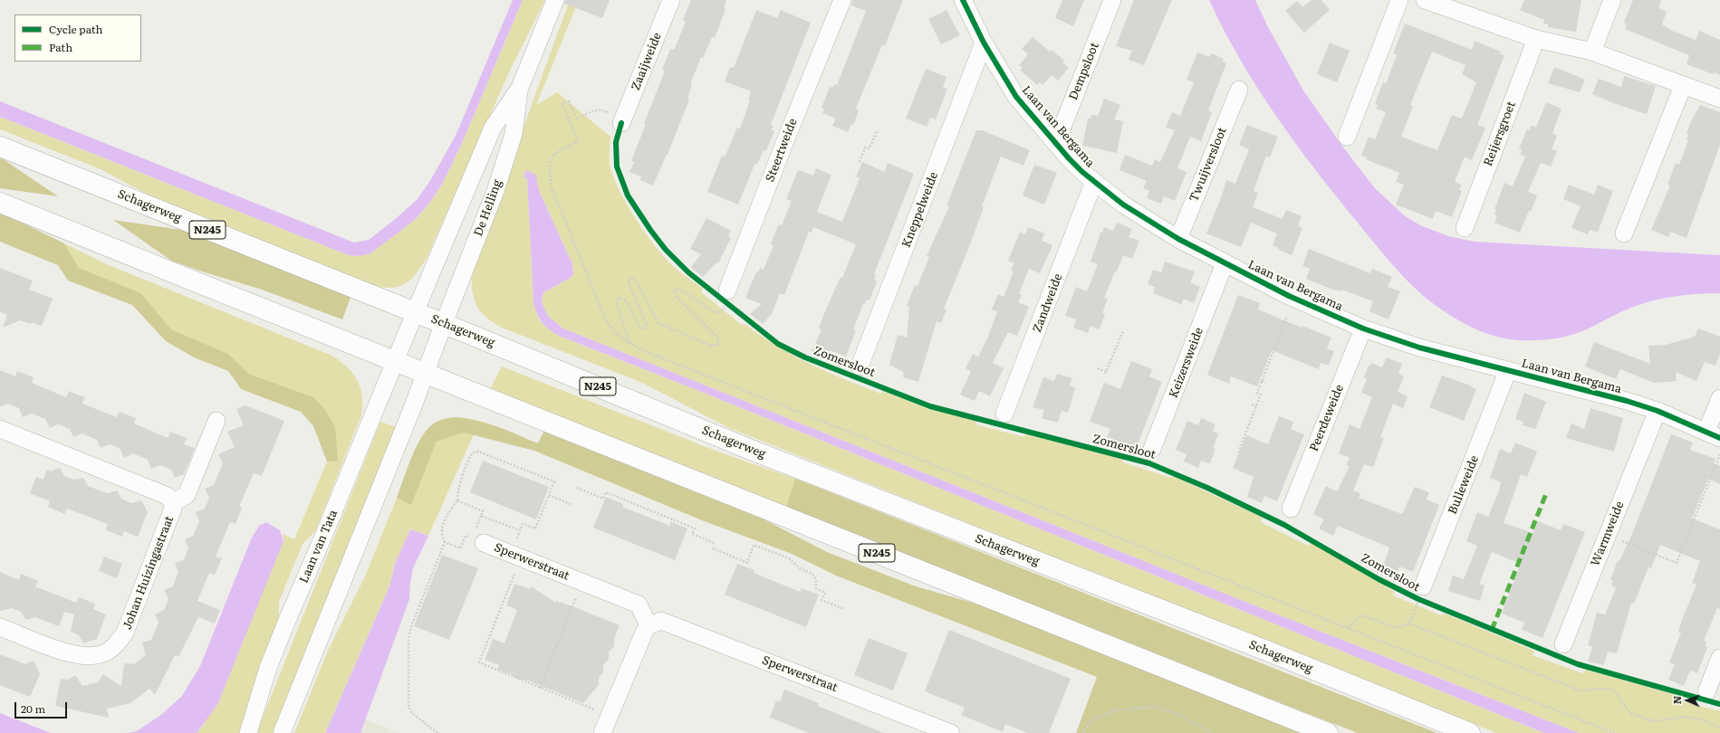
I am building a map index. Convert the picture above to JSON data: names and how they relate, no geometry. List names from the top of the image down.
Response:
{
  "streets": {
    "main road": ["Schagerweg", "N245"],
    "street": [
      "Zaaijweide",
      "Dempsloot",
      "Laan van Bergama",
      "Reijersgroet",
      "Steertweide",
      "Twuijversloot",
      "De Helling",
      "Kneppelweide",
      "Zandweide",
      "Keizersweide",
      "Peerdeweide",
      "Bulleweide",
      "Warmweide",
      "Laan van Tata",
      "Sperwerstraat",
      "Johan Huizingastraat"
    ],
    "cycle path": ["Zomersloot"]
  },
  "crossings": [
    ["Dempsloot", "Laan van Bergama"],
    ["Laan van Bergama", "Twuijversloot"],
    ["Laan van Bergama", "Kneppelweide"],
    ["Laan van Bergama", "Zandweide"],
    ["Laan van Bergama", "Keizersweide"],
    ["Laan van Bergama", "Peerdeweide"],
    ["Laan van Bergama", "Bulleweide"],
    ["Laan van Bergama", "Warmweide"],
    ["Schagerweg", "De Helling"],
    ["Schagerweg", "Laan van Tata"],
    ["De Helling", "N245"],
    ["De Helling", "Laan van Tata"],
    ["N245", "Laan van Tata"]
  ],
  "legend": ["Cycle path", "Path"],
  "scale_bar": "20 m",
  "north": "left"
}
